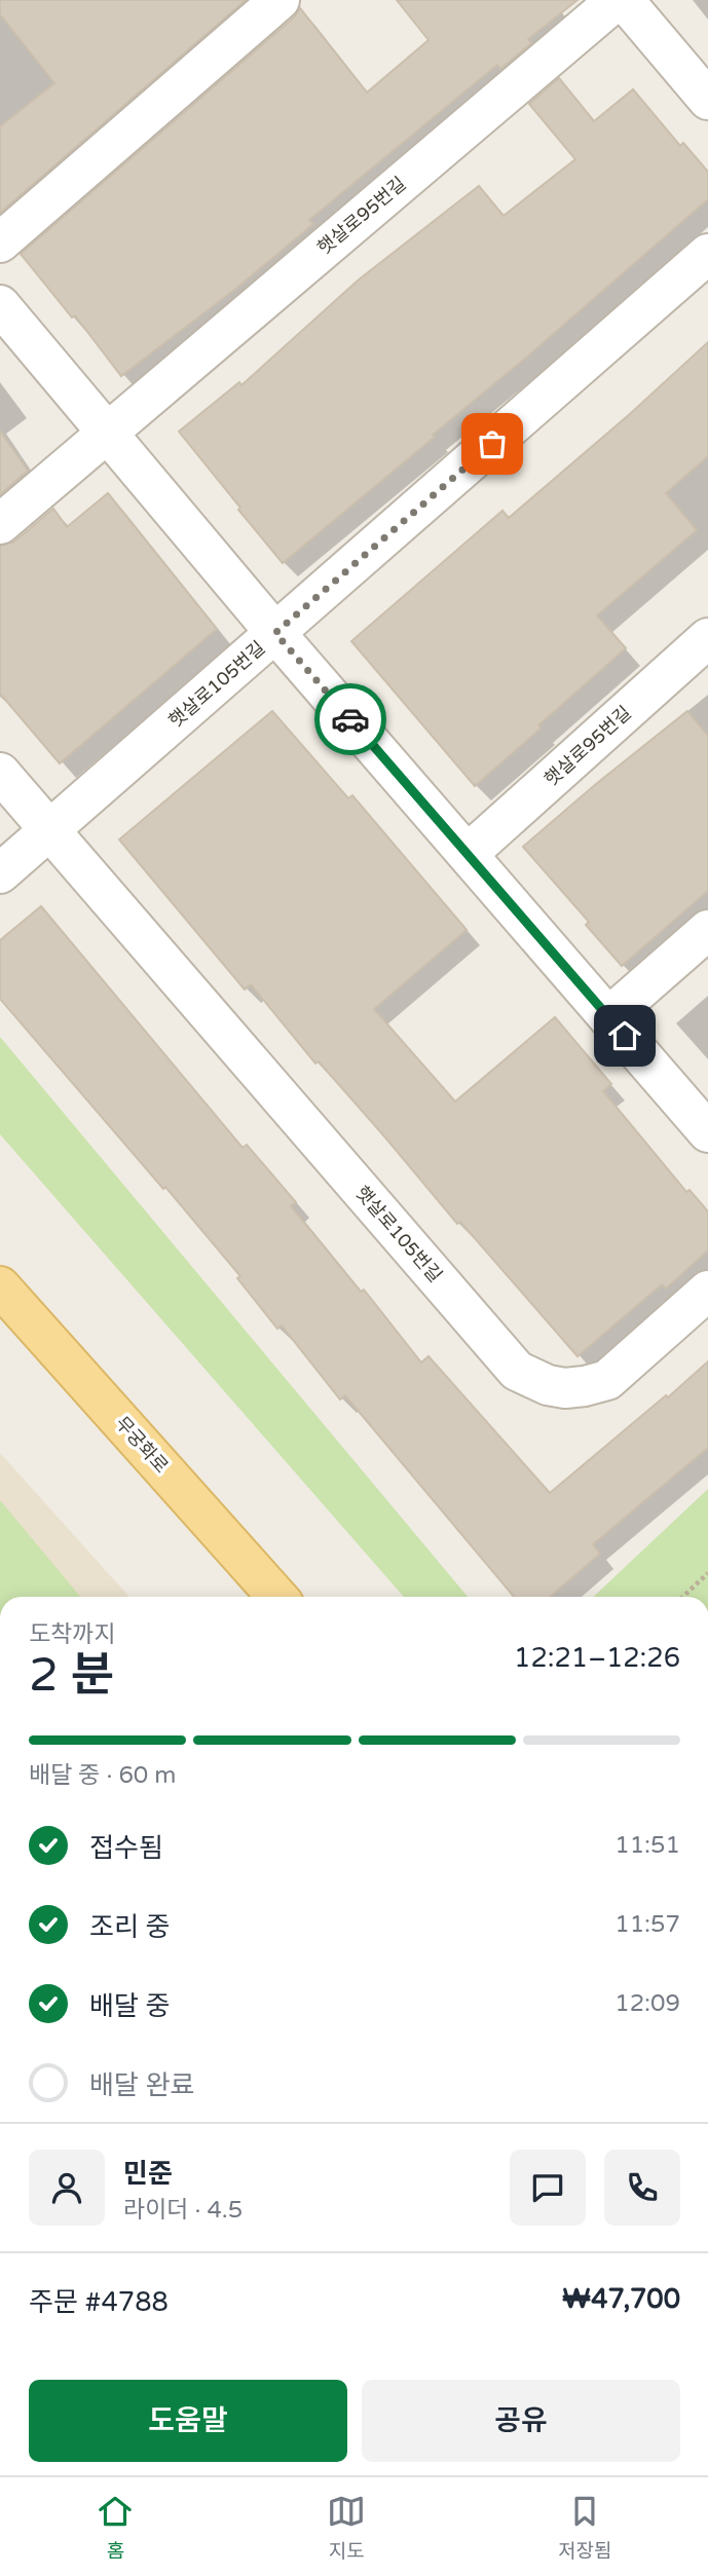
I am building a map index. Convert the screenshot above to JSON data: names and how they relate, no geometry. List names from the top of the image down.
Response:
{
  "streets": {
    "main road": ["무궁화로"],
    "street": ["햇살로95번길", "햇살로105번길"]
  },
  "page": {
    "heading": ["2 분", "도착까지", "12:21–12:26"],
    "panel": [
      "민준",
      "라이더 · 4.5",
      "주문 #4788",
      "₩47,700"
    ],
    "bar": "배달 중 · 60 m",
    "list": [
      ["접수됨", "11:51"],
      ["조리 중", "11:57"],
      ["배달 중", "12:09"],
      "배달 완료"
    ],
    "buttons": ["도움말", "공유"],
    "tabs": ["홈", "지도", "저장됨"]
  }
}
